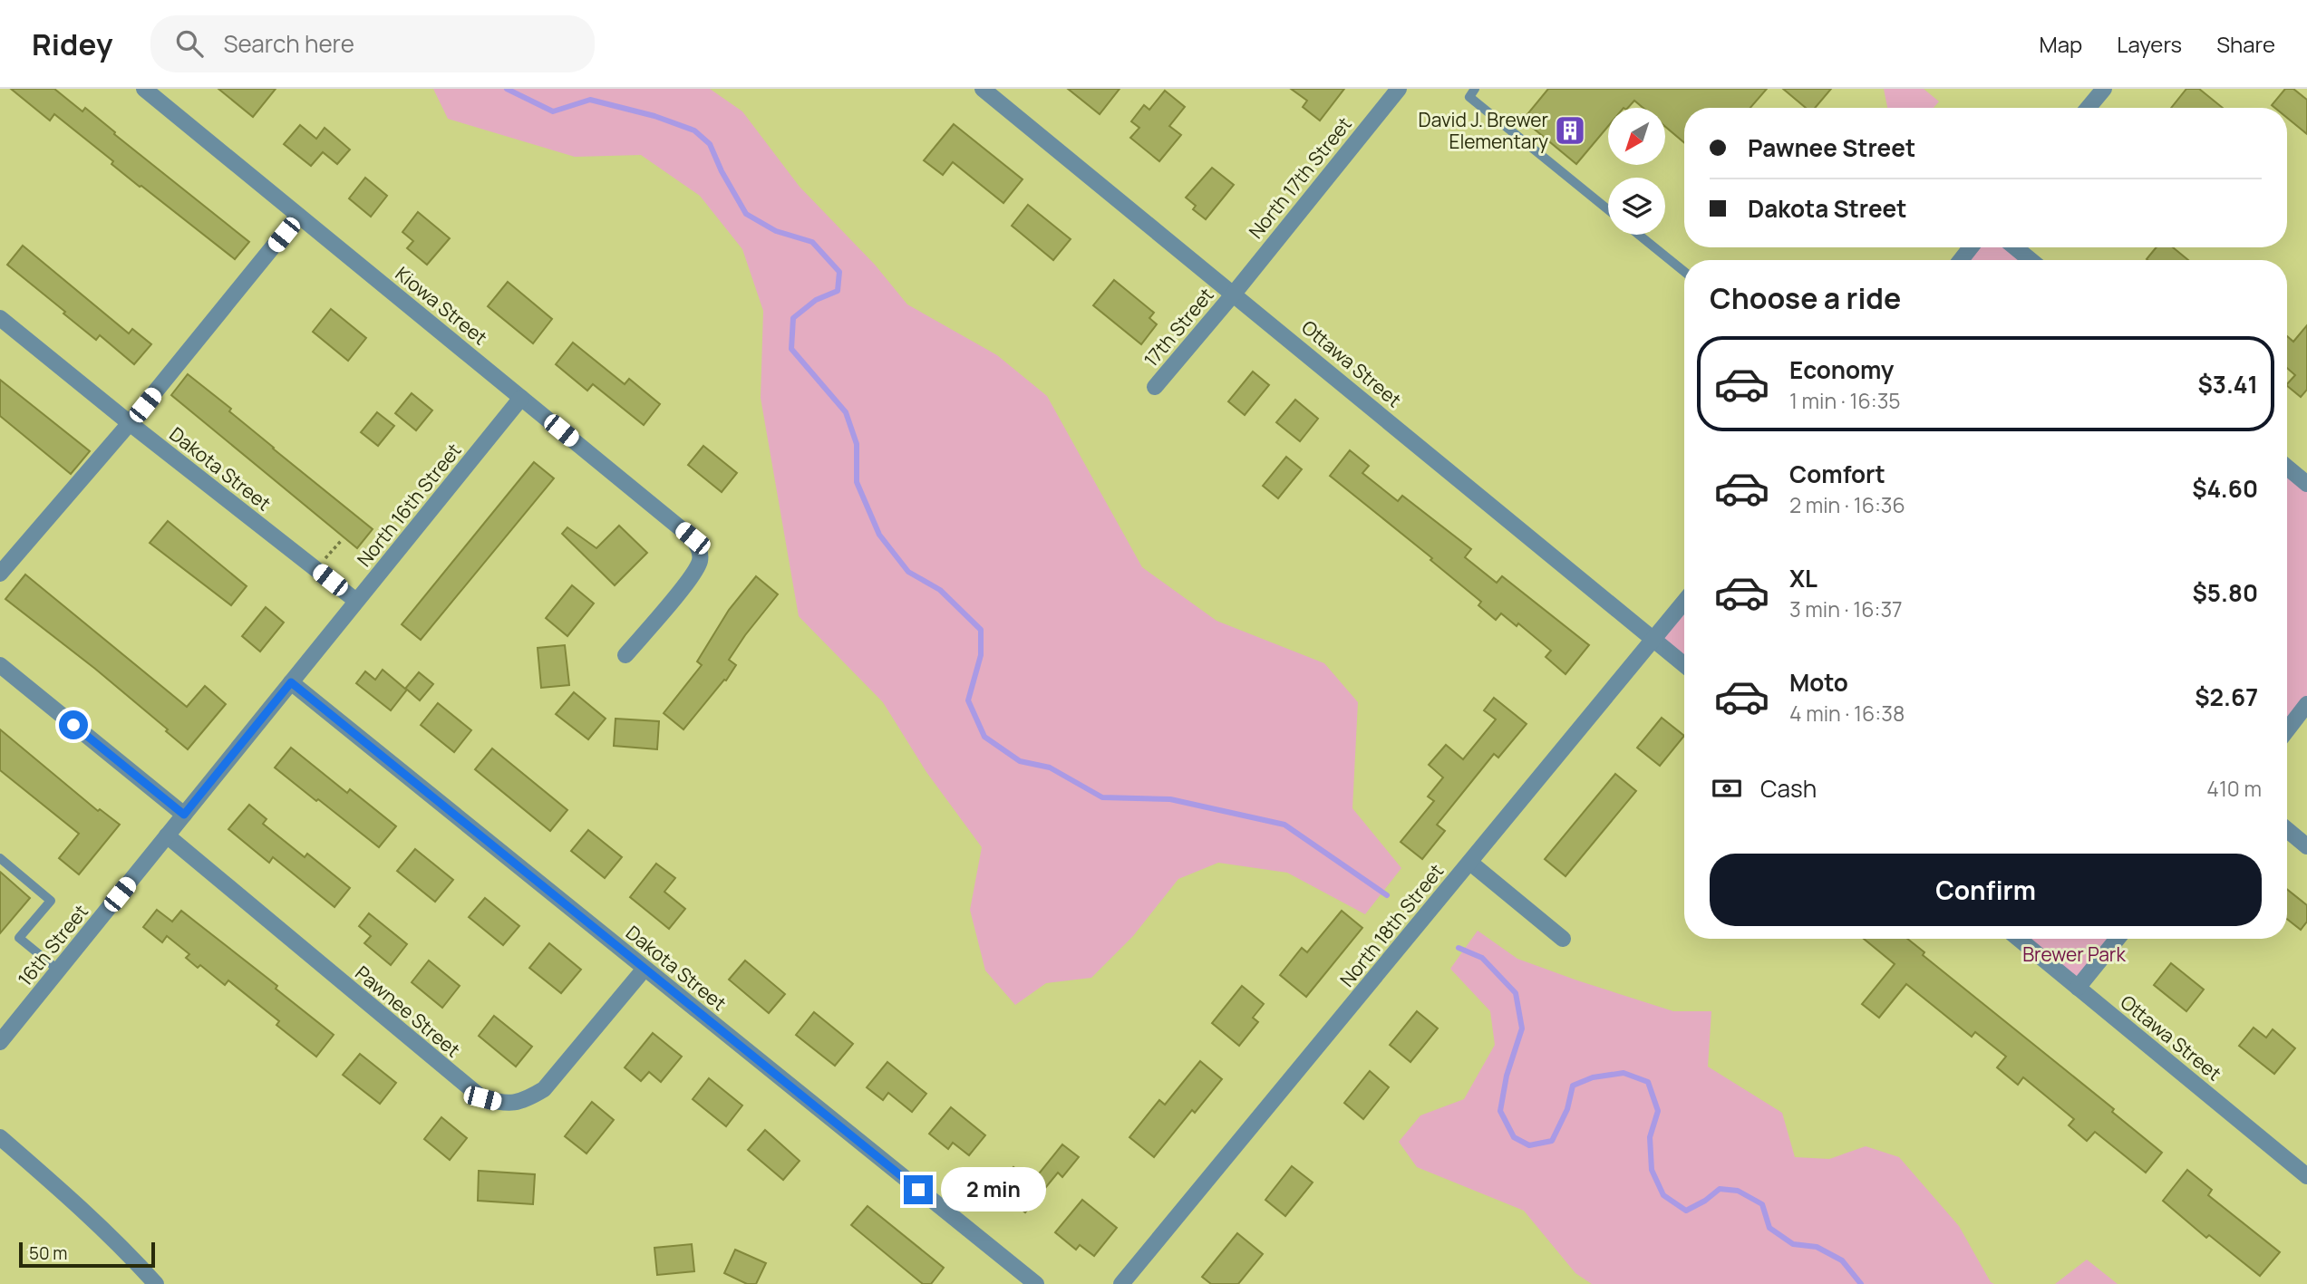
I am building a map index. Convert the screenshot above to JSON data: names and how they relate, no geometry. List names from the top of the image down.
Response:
{
  "streets": {
    "street": [
      "North 17th Street",
      "Kiowa Street",
      "17th Street",
      "Ottawa Street",
      "Dakota Street",
      "North 16th Street",
      "North 18th Street",
      "16th Street",
      "Pawnee Street"
    ]
  },
  "crossings": [
    ["North 17th Street", "17th Street"],
    ["North 17th Street", "Ottawa Street"],
    ["Kiowa Street", "North 16th Street"],
    ["17th Street", "Ottawa Street"],
    ["Ottawa Street", "North 18th Street"],
    ["Dakota Street", "North 16th Street"],
    ["Dakota Street", "Pawnee Street"],
    ["North 16th Street", "16th Street"],
    ["16th Street", "Pawnee Street"]
  ],
  "parks": ["Brewer Park"],
  "places": {
    "building": ["David J. Brewer Elementary"]
  },
  "scale_bar": "50 m",
  "north": "bottom left",
  "page": {
    "header": "Ridey",
    "search": "Search here",
    "nav": ["Map", "Layers", "Share"],
    "banner": ["Pawnee Street", "Dakota Street"],
    "heading": "Choose a ride",
    "list": [
      {
        "name": "Economy",
        "note": "1 min · 16:35",
        "value": "$3.41"
      },
      {
        "name": "Comfort",
        "note": "2 min · 16:36",
        "value": "$4.60"
      },
      {
        "name": "XL",
        "note": "3 min · 16:37",
        "value": "$5.80"
      },
      {
        "name": "Moto",
        "note": "4 min · 16:38",
        "value": "$2.67"
      }
    ],
    "pay": ["Cash", "410 m"],
    "buttons": "Confirm",
    "bubble": "2 min",
    "scale": "50 m"
  }
}
